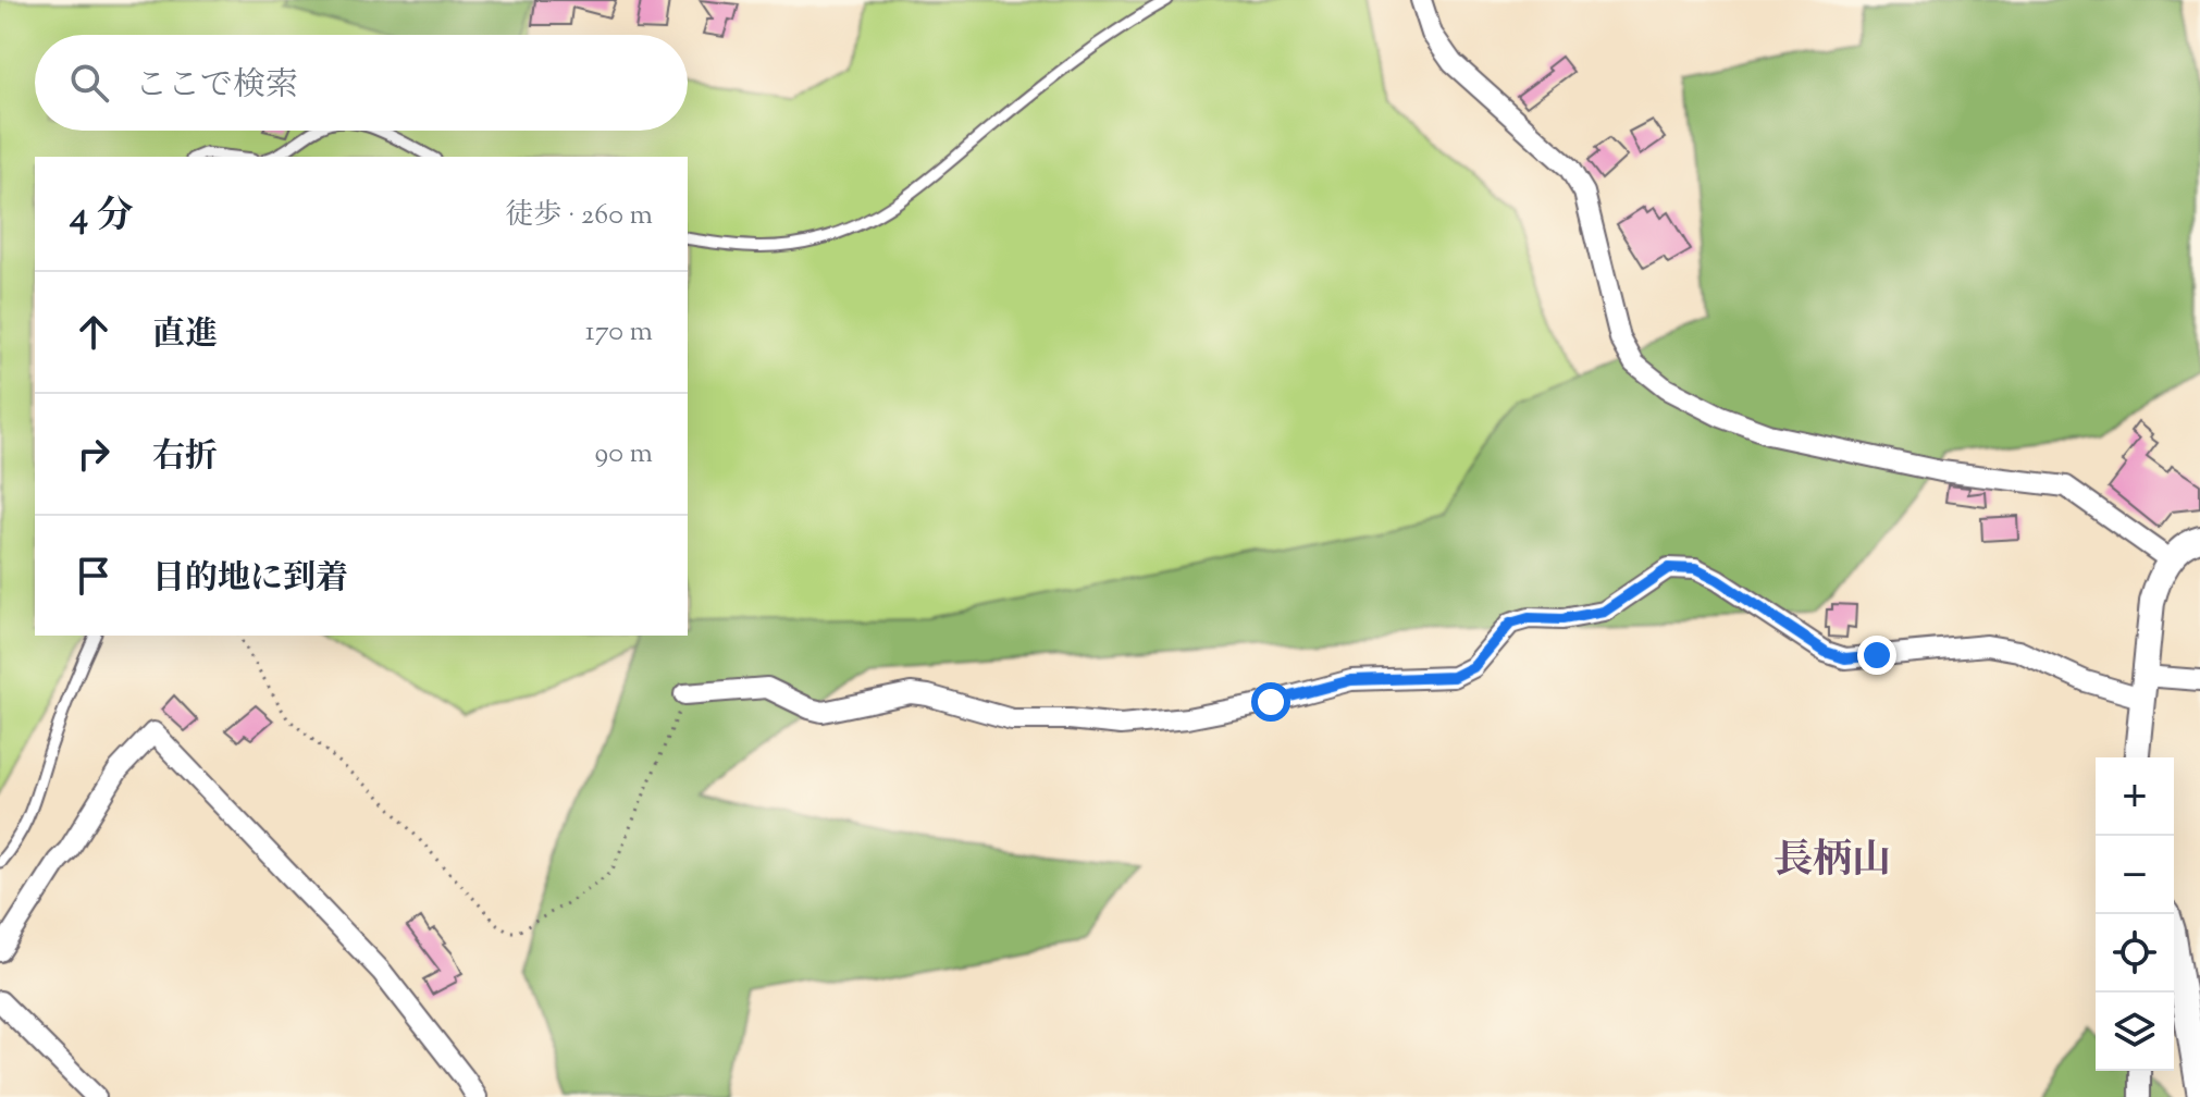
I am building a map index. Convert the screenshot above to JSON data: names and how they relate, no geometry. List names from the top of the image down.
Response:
{
  "districts": ["長柄山"],
  "page": {
    "search": "ここで検索",
    "heading": ["4 分", "徒歩 · 260 m"],
    "list": [
      ["直進", "170 m"],
      ["右折", "90 m"],
      "目的地に到着"
    ],
    "map_buttons": ["+", "−"]
  }
}
